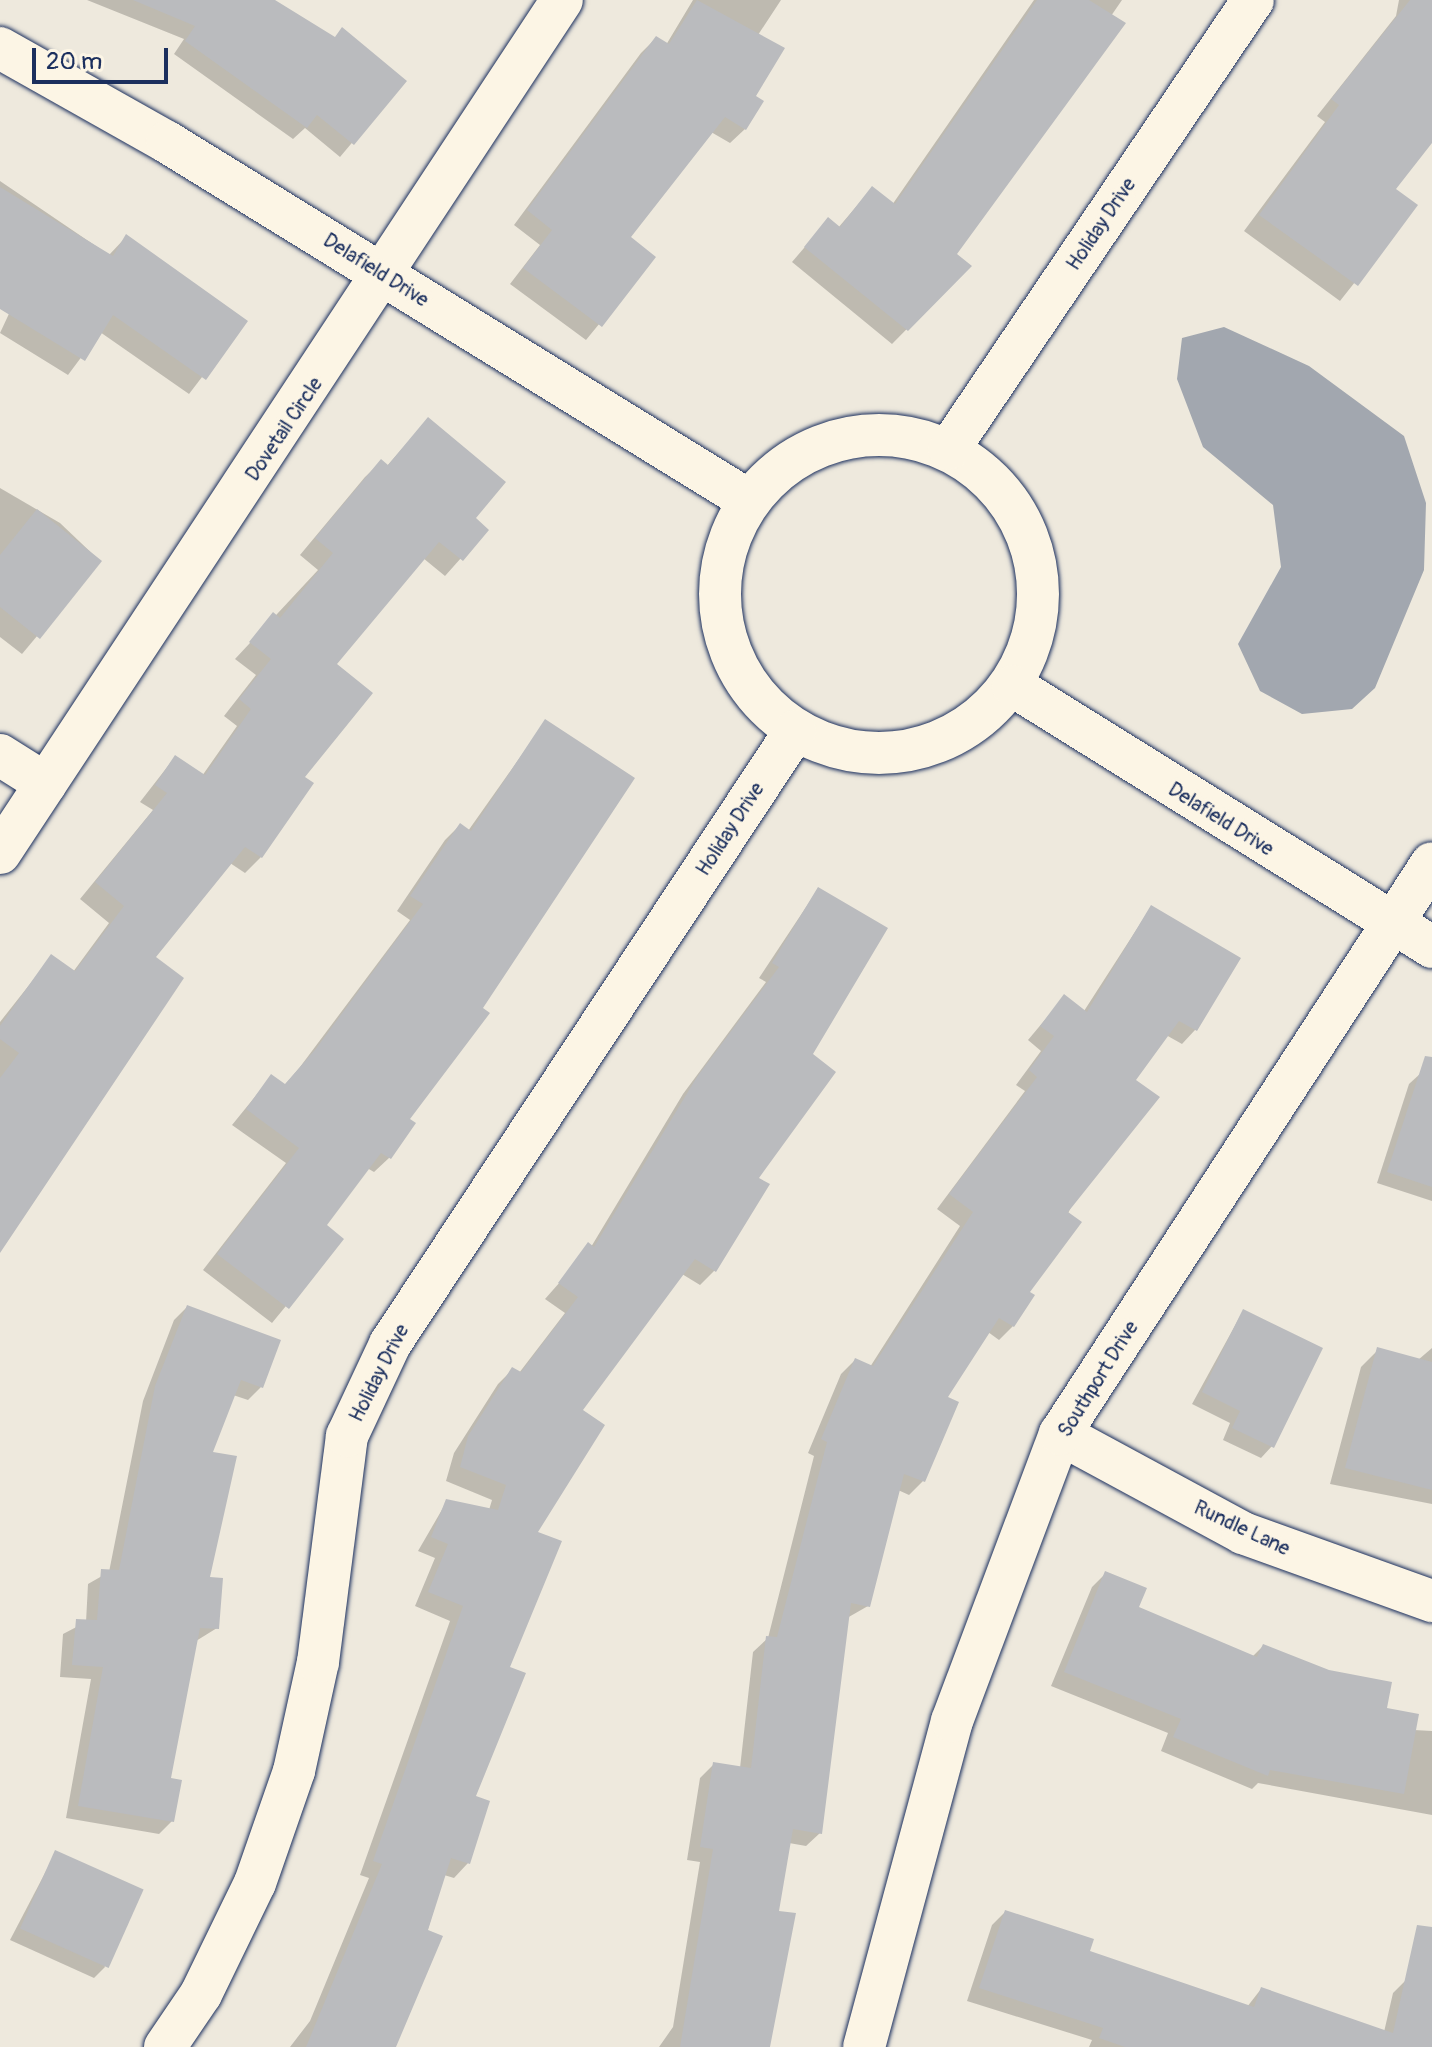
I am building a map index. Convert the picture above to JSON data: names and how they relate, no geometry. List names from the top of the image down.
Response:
{
  "streets": {
    "street": [
      "Holiday Drive",
      "Delafield Drive",
      "Dovetail Circle",
      "Southport Drive",
      "Rundle Lane"
    ]
  },
  "crossings": [
    ["Delafield Drive", "Dovetail Circle"],
    ["Delafield Drive", "Southport Drive"],
    ["Southport Drive", "Rundle Lane"]
  ],
  "scale_bar": "20 m"
}
